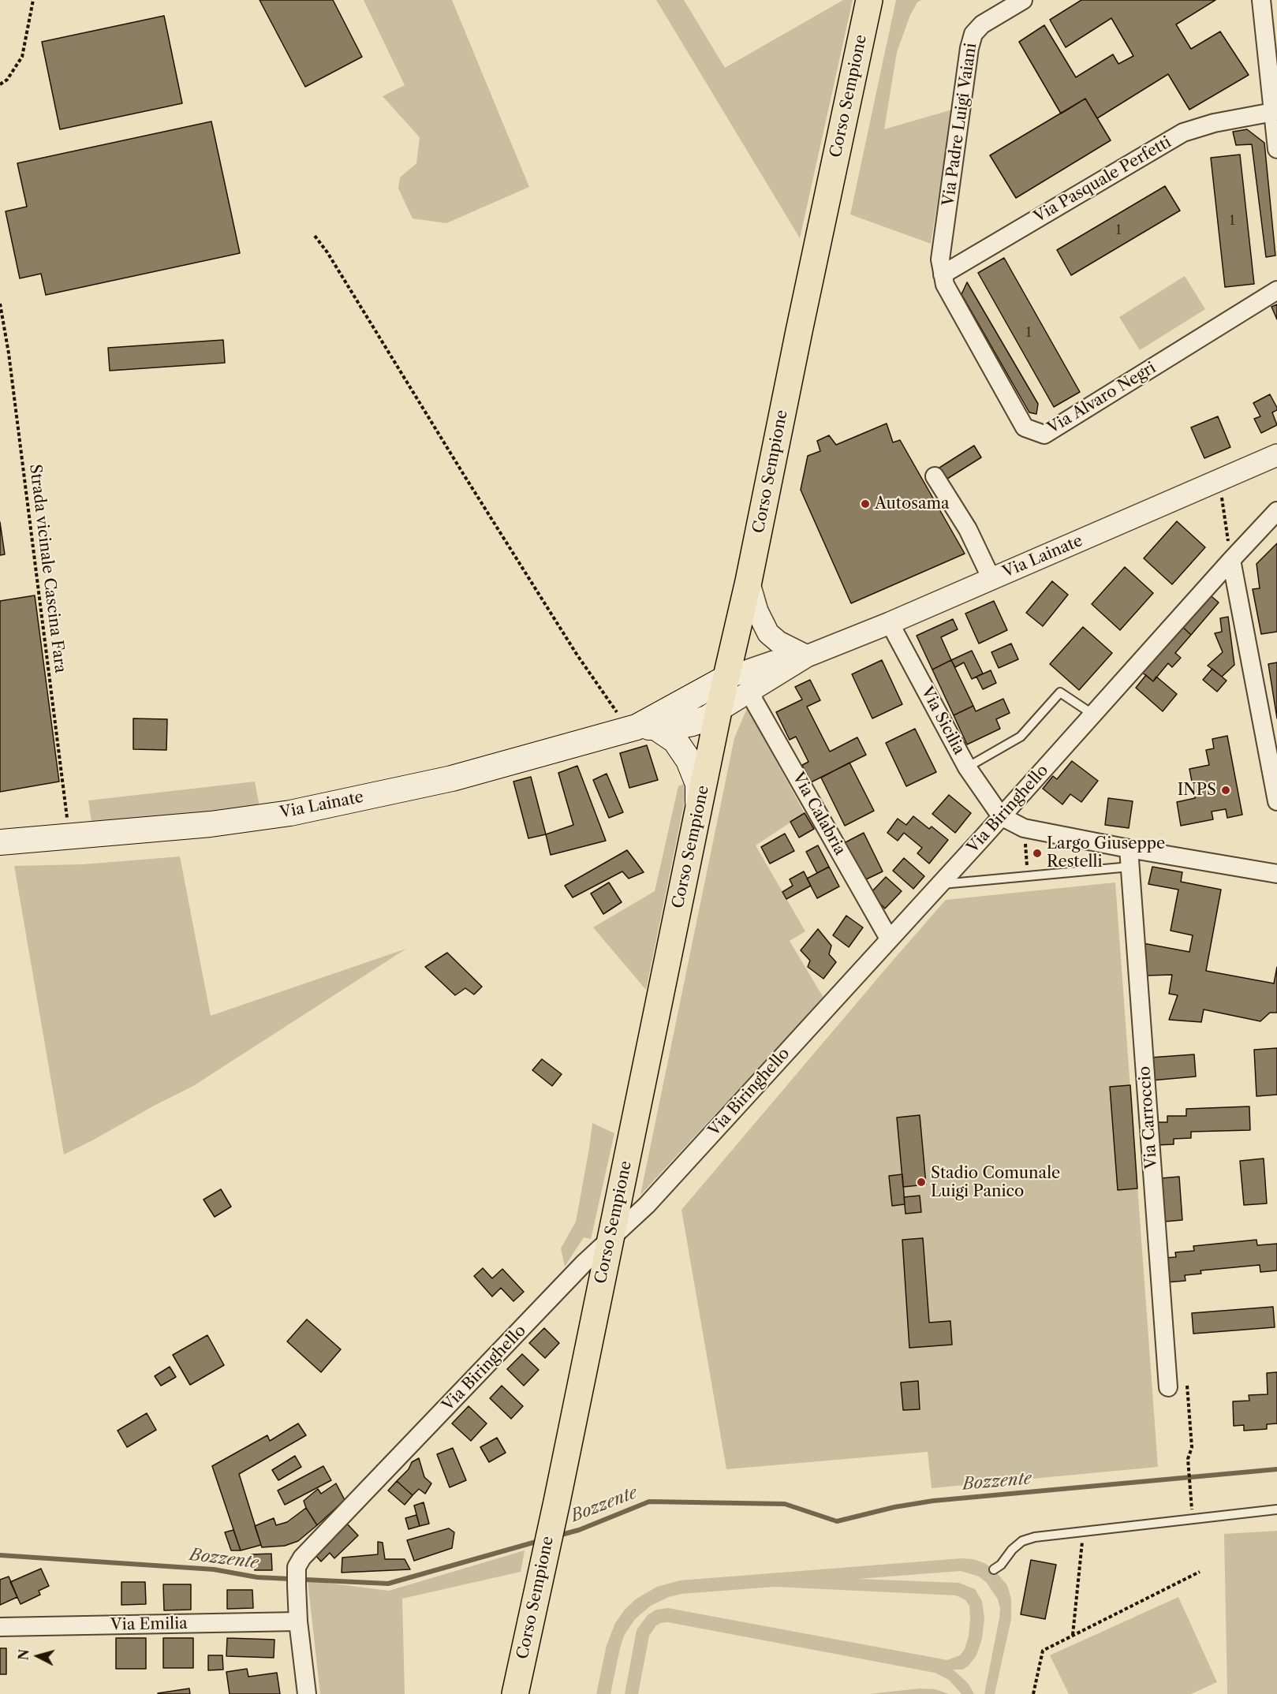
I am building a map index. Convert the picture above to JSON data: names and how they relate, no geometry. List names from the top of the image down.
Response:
{
  "streets": {
    "main road": ["Corso Sempione", "Via Lainate"],
    "street": [
      "Via Padre Luigi Vaiani",
      "Via Pasquale Perfetti",
      "Via Alvaro Negri",
      "Via Sicilia",
      "Via Biringhello",
      "Via Calabria",
      "Via Carroccio",
      "Via Emilia"
    ],
    "path": ["Strada vicinale Cascina Fara"]
  },
  "crossings": [
    ["Corso Sempione", "Via Lainate"],
    ["Corso Sempione", "Via Biringhello"],
    ["Via Padre Luigi Vaiani", "Via Pasquale Perfetti"],
    ["Via Padre Luigi Vaiani", "Via Alvaro Negri"],
    ["Via Pasquale Perfetti", "Via Alvaro Negri"],
    ["Via Lainate", "Strada vicinale Cascina Fara"],
    ["Via Lainate", "Via Sicilia"],
    ["Via Lainate", "Via Calabria"],
    ["Via Sicilia", "Via Biringhello"],
    ["Via Biringhello", "Via Calabria"],
    ["Via Biringhello", "Via Emilia"]
  ],
  "water": ["Bozzente"],
  "places": [
    "Autosama",
    "INPS",
    "Largo Giuseppe Restelli",
    "Stadio Comunale Luigi Panico"
  ],
  "house_numbers": ["1", "1", "1"],
  "north": "left"
}
